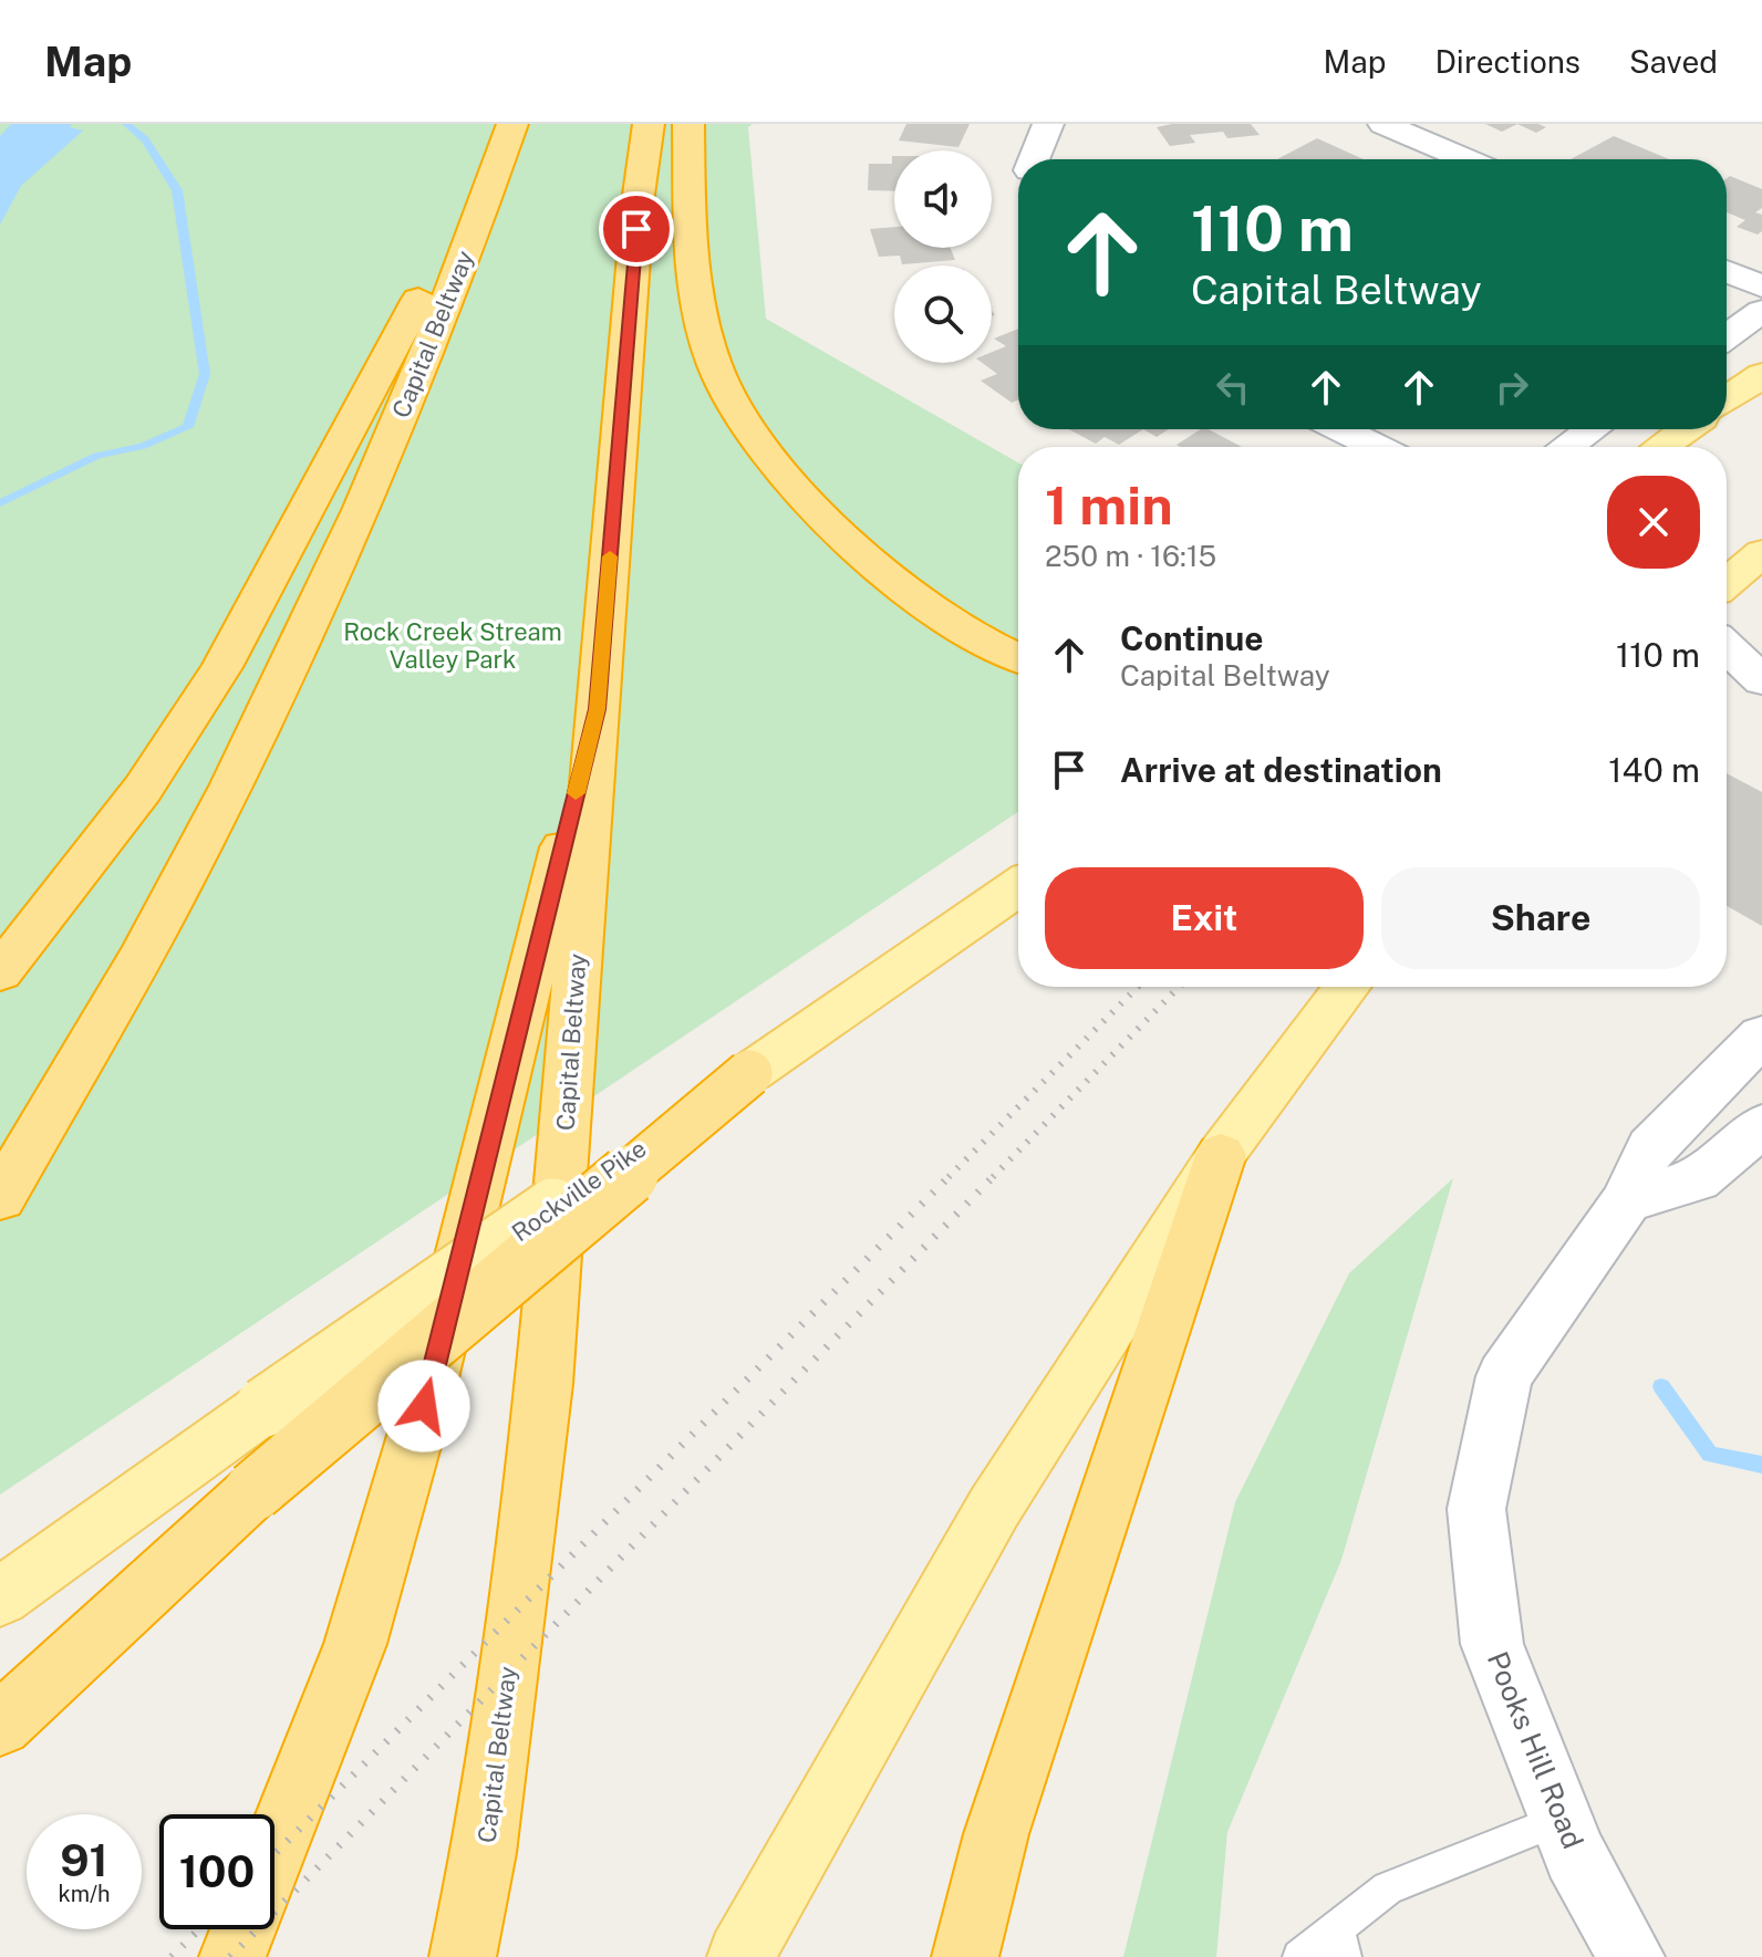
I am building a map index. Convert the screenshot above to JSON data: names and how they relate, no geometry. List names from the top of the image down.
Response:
{
  "streets": {
    "highway": ["Capital Beltway"],
    "main road": ["Rockville Pike"],
    "street": ["Pooks Hill Road"]
  },
  "parks": ["Rock Creek Stream Valley Park"],
  "page": {
    "header": "Map",
    "nav": ["Map", "Directions", "Saved"],
    "turn": ["110 m", "Capital Beltway"],
    "heading": ["1 min", "250 m · 16:15"],
    "list": [
      {
        "name": "Continue",
        "note": "Capital Beltway",
        "value": "110 m"
      },
      {
        "name": "Arrive at destination",
        "value": "140 m"
      }
    ],
    "buttons": ["Exit", "Share"],
    "speed": "91 km/h",
    "limit": "100"
  }
}
